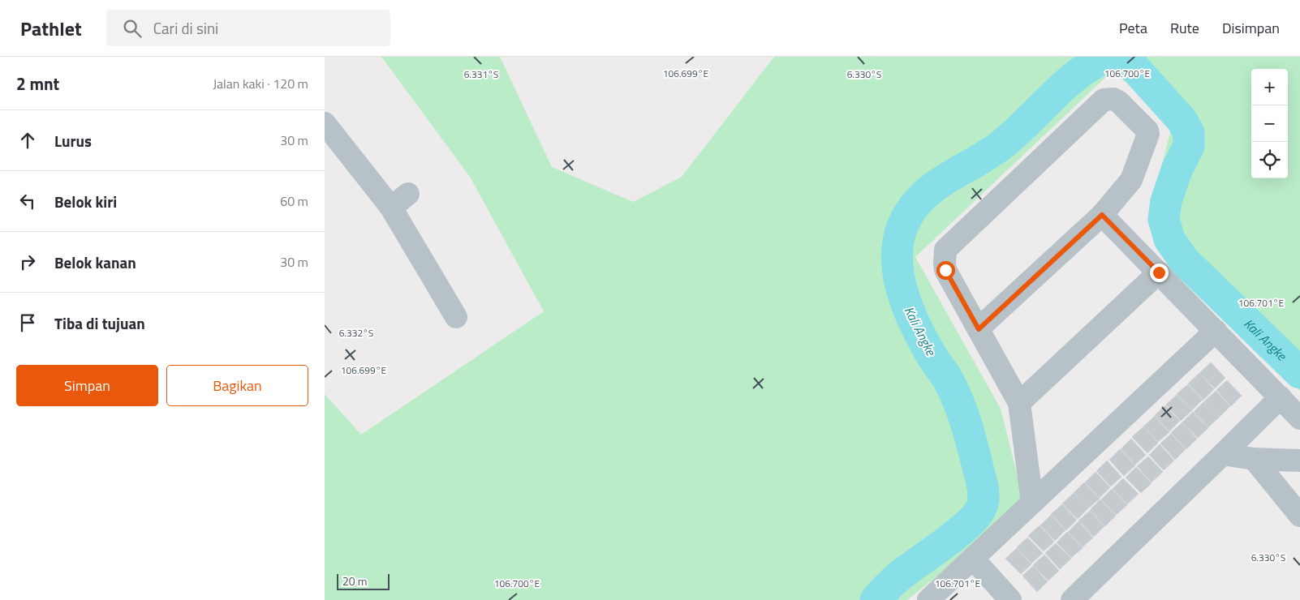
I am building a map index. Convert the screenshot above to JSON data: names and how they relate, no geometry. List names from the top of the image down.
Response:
{
  "water": ["Kali Angke"],
  "scale_bar": "20 m",
  "page": {
    "header": "Pathlet",
    "search": "Cari di sini",
    "nav": ["Peta", "Rute", "Disimpan"],
    "heading": ["2 mnt", "Jalan kaki · 120 m"],
    "map_buttons": ["+", "−"],
    "list": [
      ["Lurus", "30 m"],
      ["Belok kiri", "60 m"],
      ["Belok kanan", "30 m"],
      "Tiba di tujuan"
    ],
    "buttons": ["Simpan", "Bagikan"],
    "scale": "20 m"
  },
  "coordinates": [
    "106.699°E",
    "106.700°E",
    "6.331°S",
    "6.330°S",
    "106.701°E",
    "6.332°S"
  ]
}
